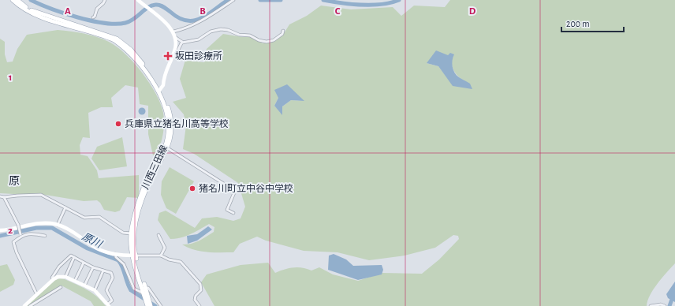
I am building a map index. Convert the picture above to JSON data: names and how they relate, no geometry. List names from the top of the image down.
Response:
{
  "streets": {
    "main road": ["川西三田線"]
  },
  "districts": ["原"],
  "water": ["原川"],
  "places": {
    "health": ["坂田診療所"],
    "other": ["兵庫県立猪名川高等学校", "猪名川町立中谷中学校"]
  },
  "scale_bar": "200 m",
  "grid": {
    "columns": [
      "A",
      "B",
      "C",
      "D"
    ],
    "rows": ["1", "2"]
  }
}
